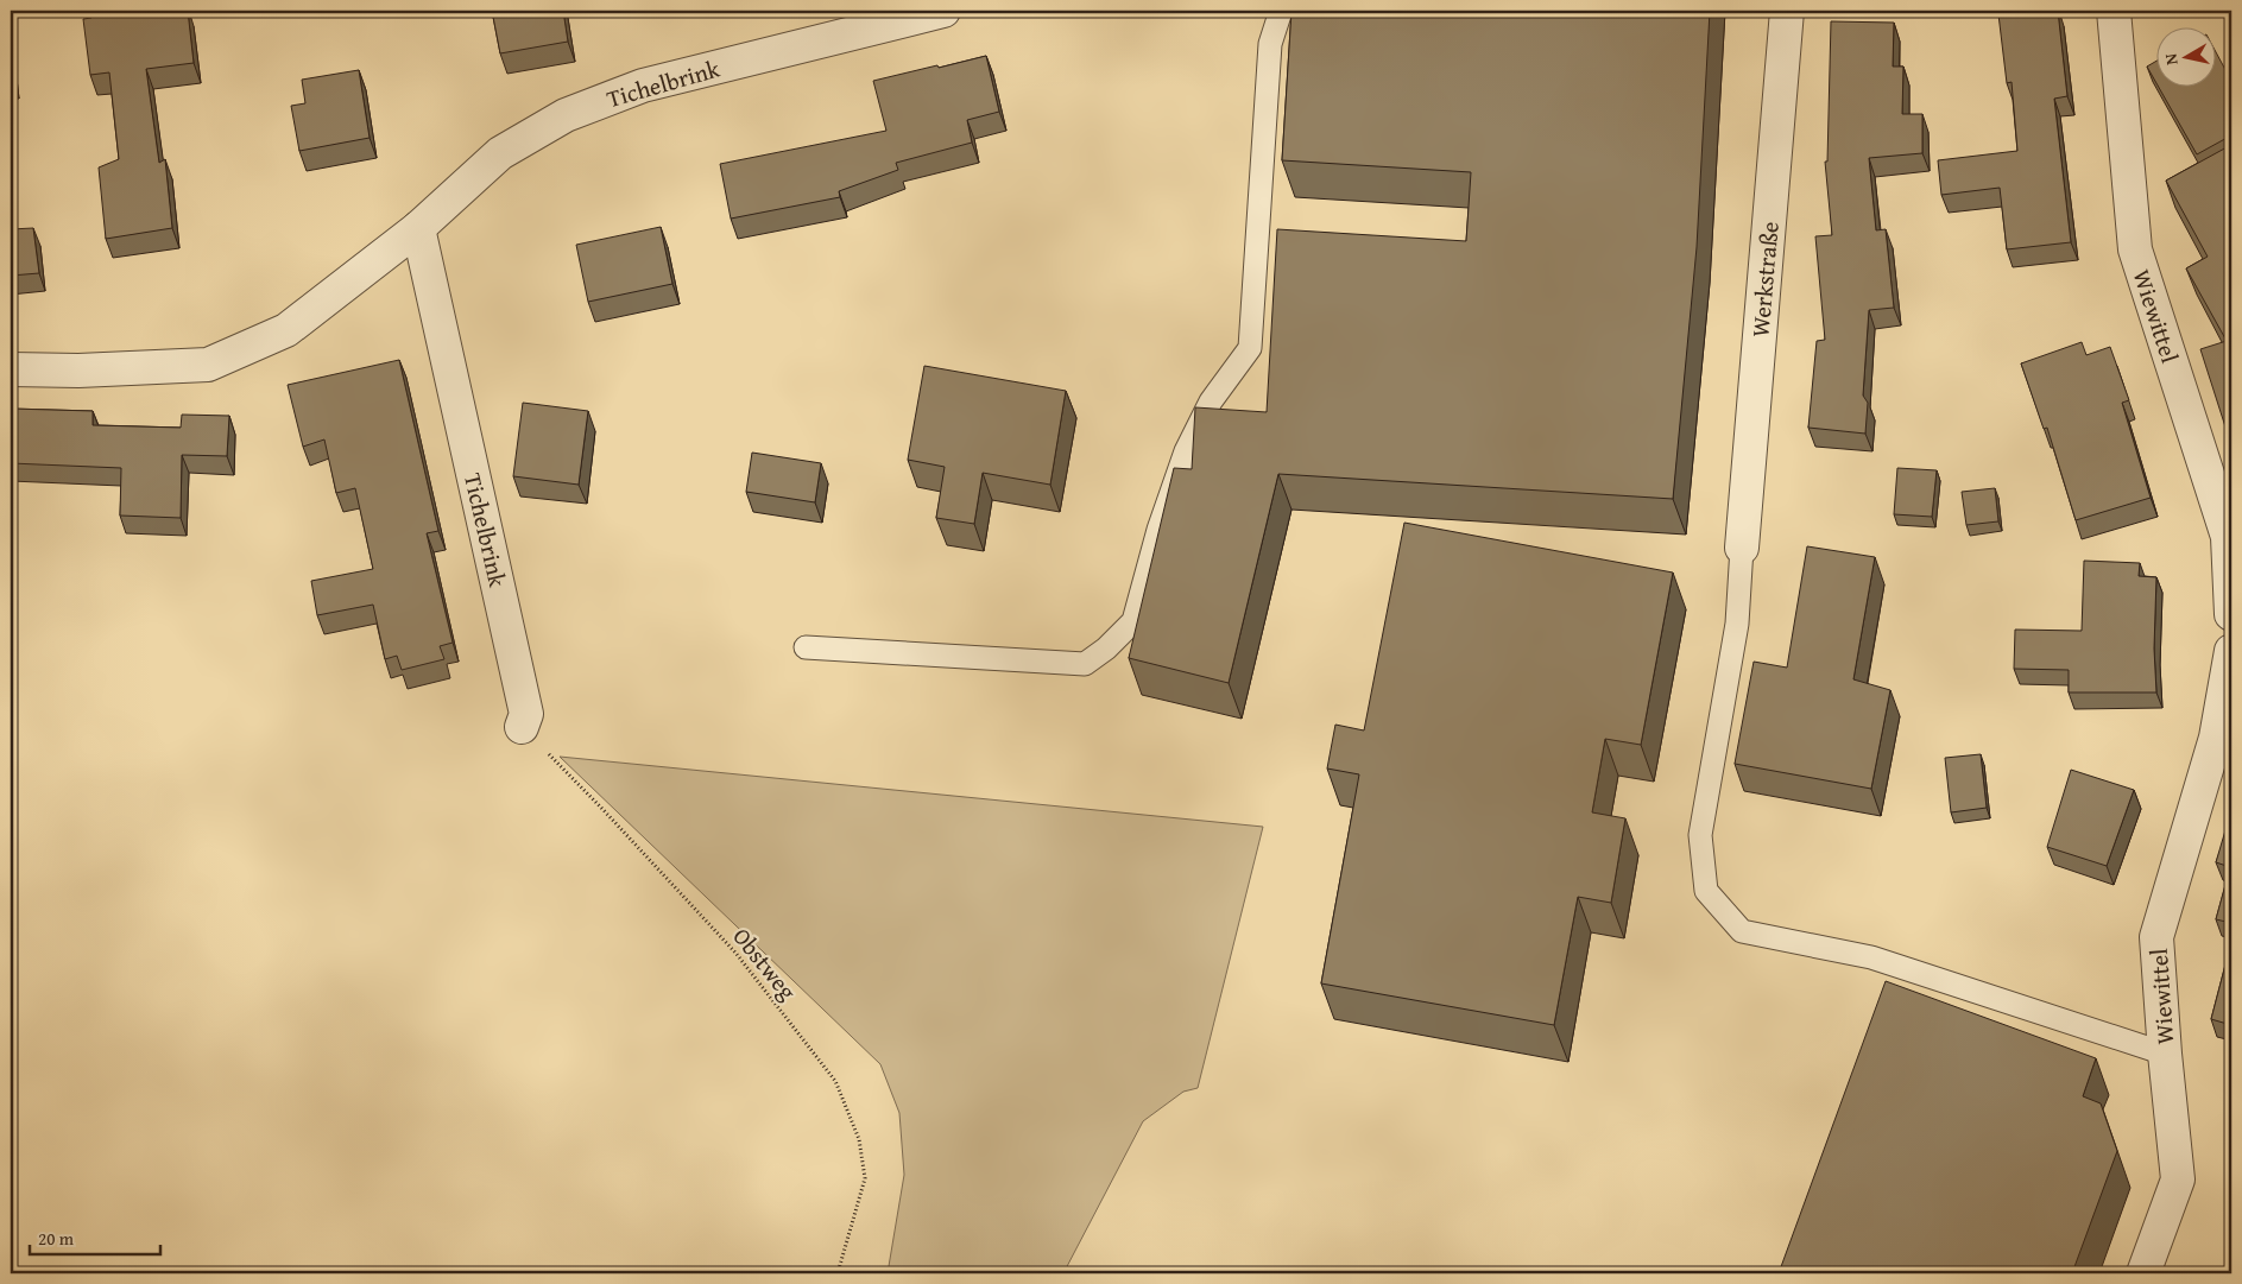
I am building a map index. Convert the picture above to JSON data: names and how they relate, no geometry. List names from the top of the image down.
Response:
{
  "streets": {
    "street": ["Tichelbrink", "Werkstraße", "Wiewittel"],
    "path": ["Obstweg"]
  },
  "crossings": [
    ["Tichelbrink", "Obstweg"]
  ],
  "scale_bar": "20 m",
  "north": "left"
}
